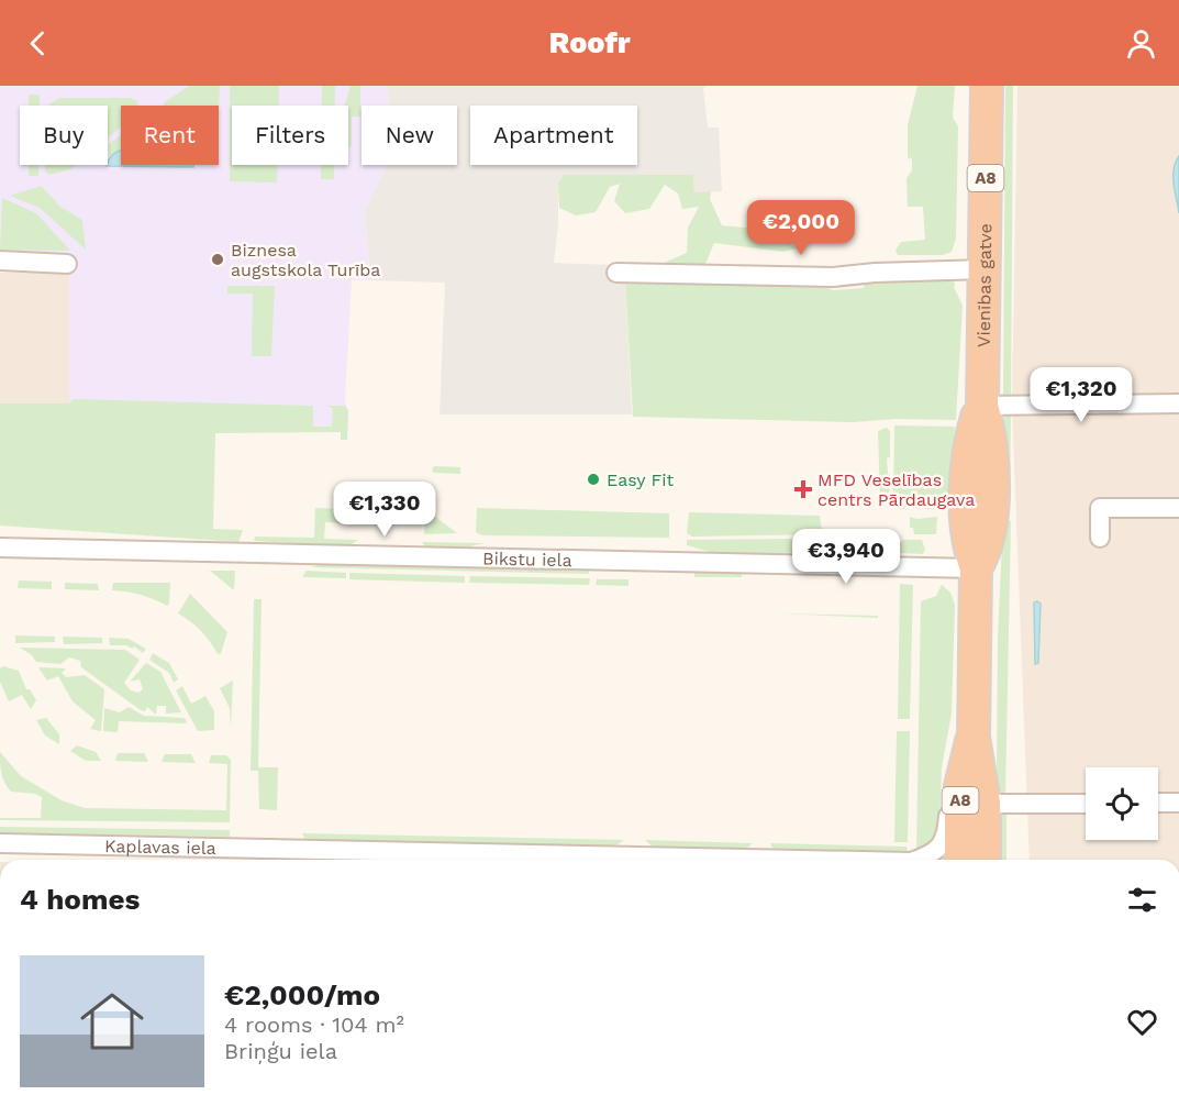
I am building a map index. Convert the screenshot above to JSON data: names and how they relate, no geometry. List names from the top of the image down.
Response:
{
  "streets": {
    "highway": ["A8", "Vienības gatve"],
    "street": ["Bikstu iela", "Kaplavas iela"]
  },
  "crossings": [
    ["Vienības gatve", "Bikstu iela"],
    ["Vienības gatve", "Kaplavas iela"]
  ],
  "places": {
    "other": ["Biznesa augstskola Turība", "Easy Fit"],
    "health": ["MFD Veselības centrs Pārdaugava"]
  },
  "page": {
    "header": "Roofr",
    "chip": [
      "Buy",
      "Rent",
      "Filters",
      "New",
      "Apartment"
    ],
    "price": [
      "€2,000",
      "€1,320",
      "€1,330",
      "€3,940"
    ],
    "heading": "4 homes",
    "list": [
      {
        "name": "€2,000/mo",
        "note": "4 rooms · 104 m² · Briņģu iela"
      }
    ]
  }
}
